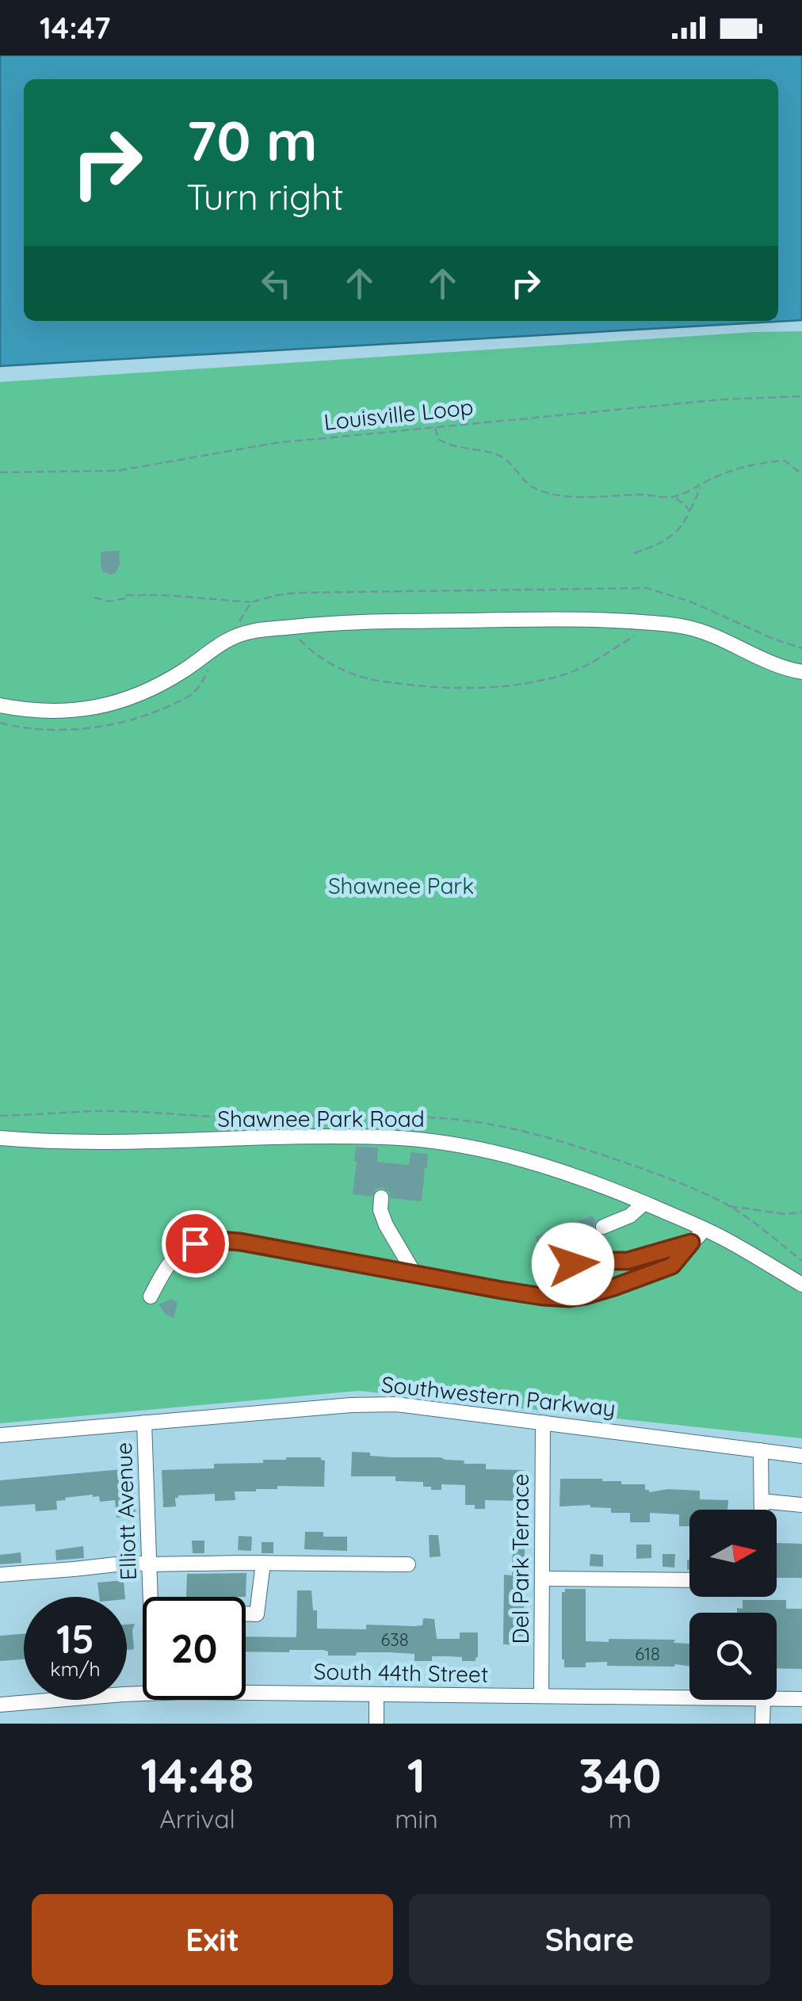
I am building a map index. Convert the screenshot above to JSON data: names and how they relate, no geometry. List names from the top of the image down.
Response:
{
  "streets": {
    "street": [
      "Shawnee Park Road",
      "Southwestern Parkway",
      "Elliott Avenue",
      "Del Park Terrace",
      "South 44th Street"
    ],
    "path": ["Louisville Loop"]
  },
  "crossings": [
    ["Southwestern Parkway", "Elliott Avenue"],
    ["Southwestern Parkway", "Del Park Terrace"],
    ["Del Park Terrace", "South 44th Street"]
  ],
  "parks": ["Shawnee Park"],
  "house_numbers": ["638", "618"],
  "north": "right",
  "page": {
    "status": "14:47",
    "turn": ["70 m", "Turn right"],
    "speed": "15 km/h",
    "limit": "20",
    "eta": [
      "14:48",
      "Arrival",
      "1",
      "min",
      "340",
      "m"
    ],
    "buttons": ["Exit", "Share"]
  }
}
